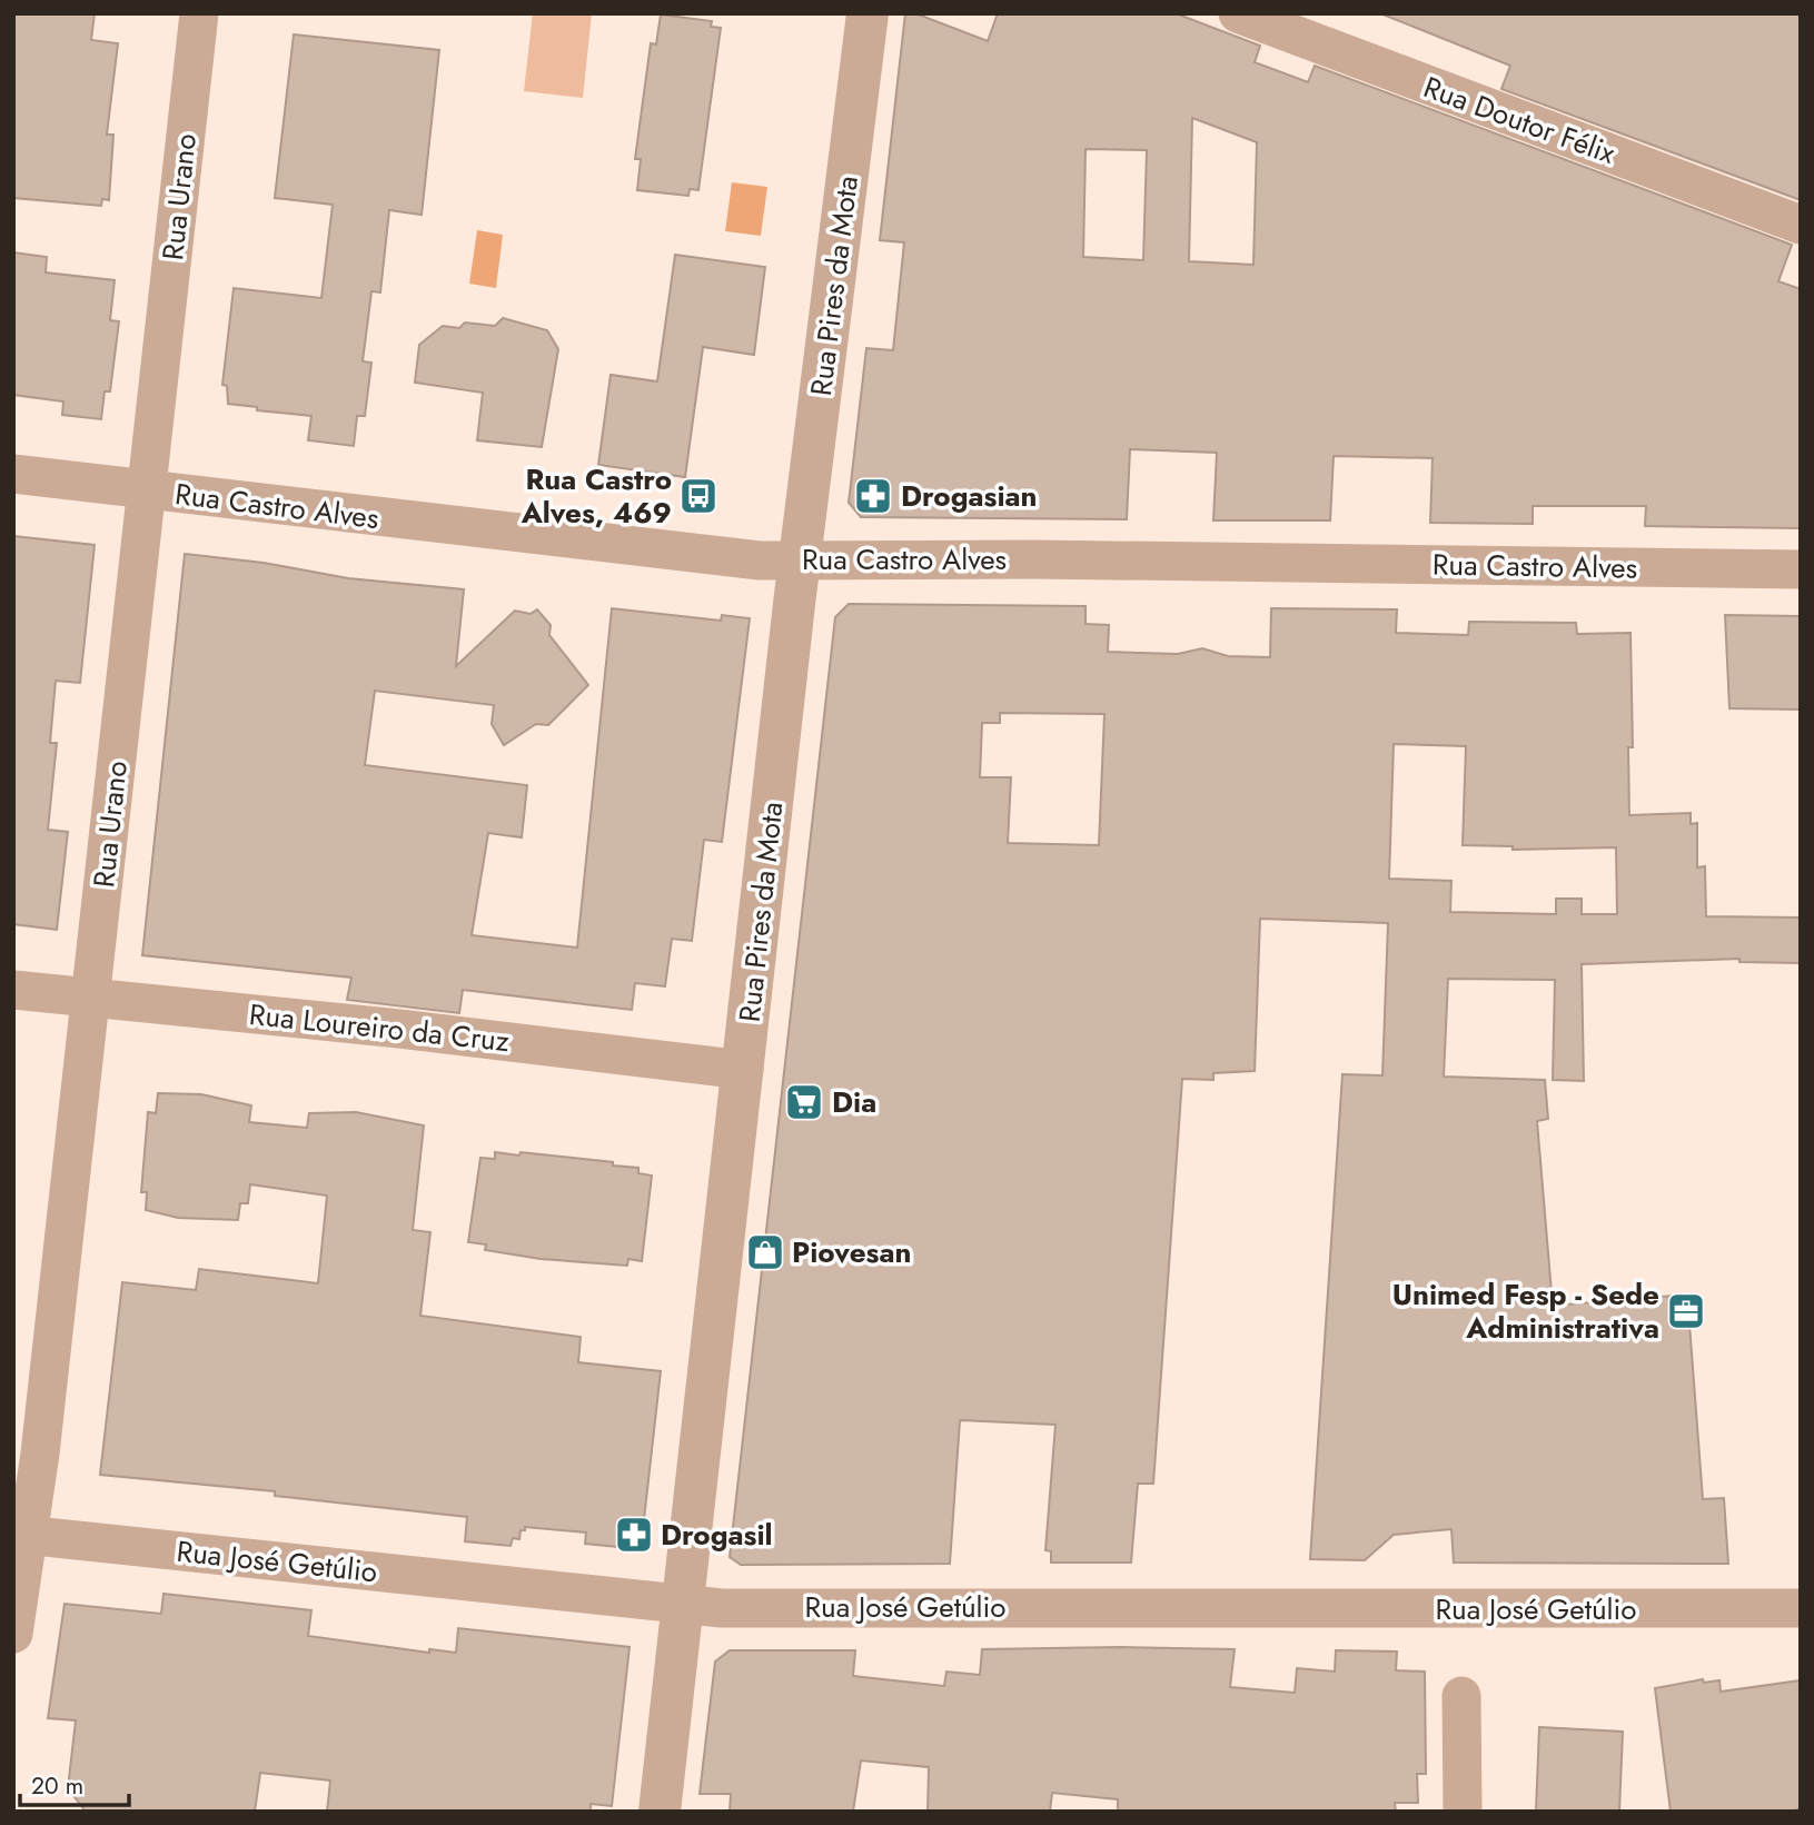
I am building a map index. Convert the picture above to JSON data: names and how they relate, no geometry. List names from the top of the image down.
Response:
{
  "streets": {
    "street": [
      "Rua Doutor Félix",
      "Rua Urano",
      "Rua Pires da Mota",
      "Rua Castro Alves",
      "Rua Loureiro da Cruz",
      "Rua José Getúlio"
    ]
  },
  "crossings": [
    ["Rua Urano", "Rua Castro Alves"],
    ["Rua Urano", "Rua Loureiro da Cruz"],
    ["Rua Urano", "Rua José Getúlio"],
    ["Rua Pires da Mota", "Rua Castro Alves"],
    ["Rua Pires da Mota", "Rua Loureiro da Cruz"],
    ["Rua Pires da Mota", "Rua José Getúlio"]
  ],
  "places": {
    "bus stop": ["Rua Castro Alves, 469"],
    "pharmacy": ["Drogasian", "Drogasil"],
    "supermarket": ["Dia"],
    "shop": ["Piovesan"],
    "office": ["Unimed Fesp - Sede Administrativa"]
  },
  "scale_bar": "20 m"
}
